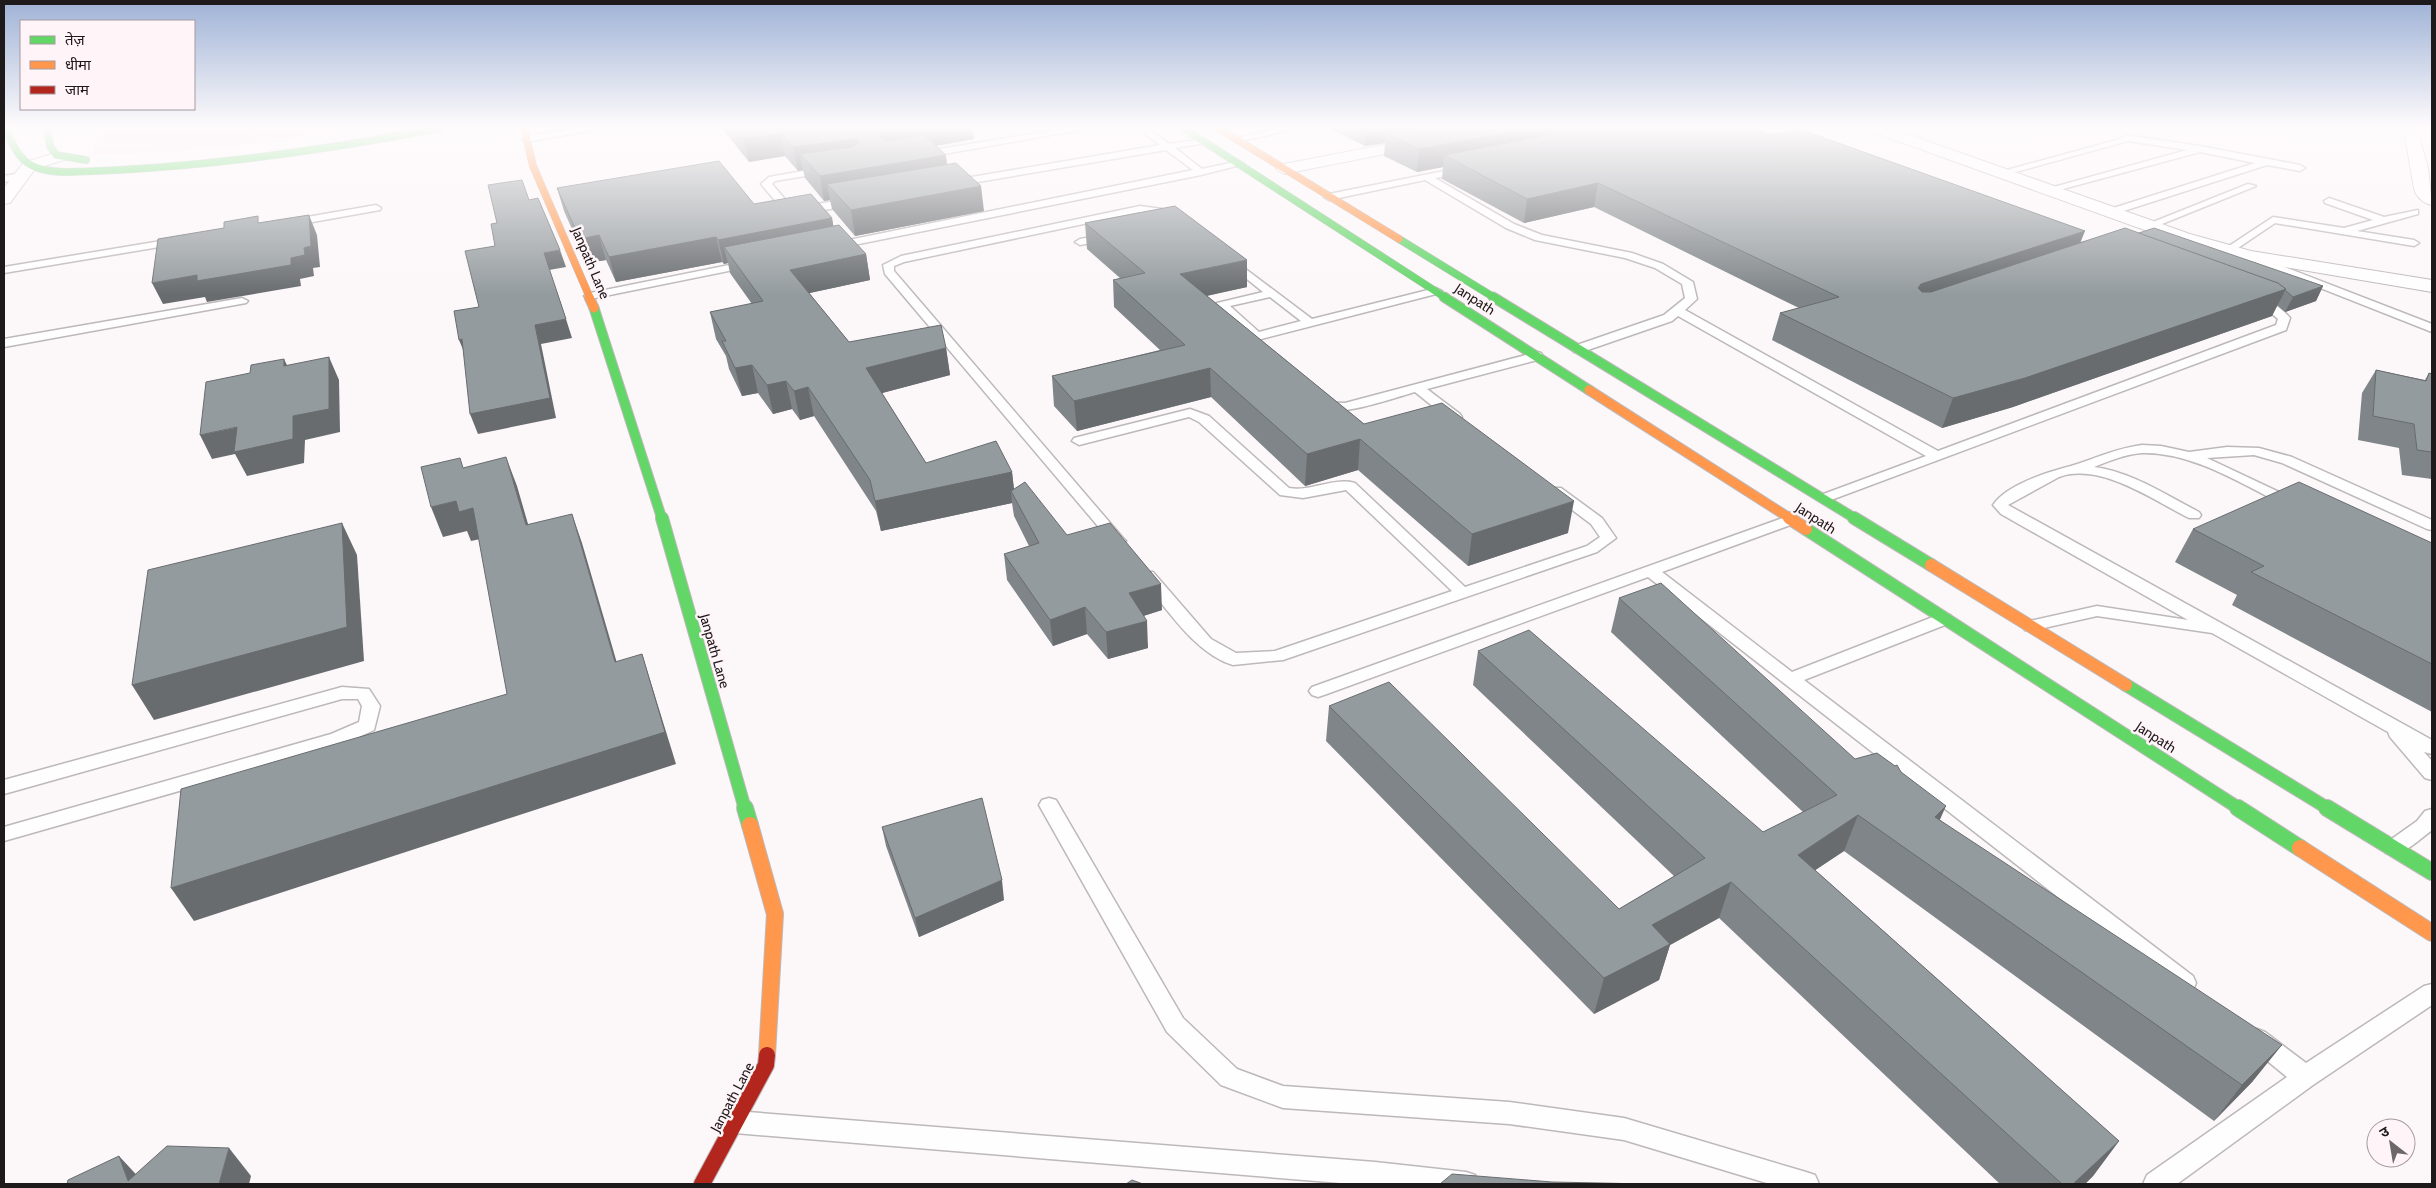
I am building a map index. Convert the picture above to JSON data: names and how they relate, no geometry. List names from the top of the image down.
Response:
{
  "streets": {
    "main road": ["Janpath Lane", "Janpath"]
  },
  "legend": ["तेज़", "धीमा", "जाम"],
  "north": "top left"
}
